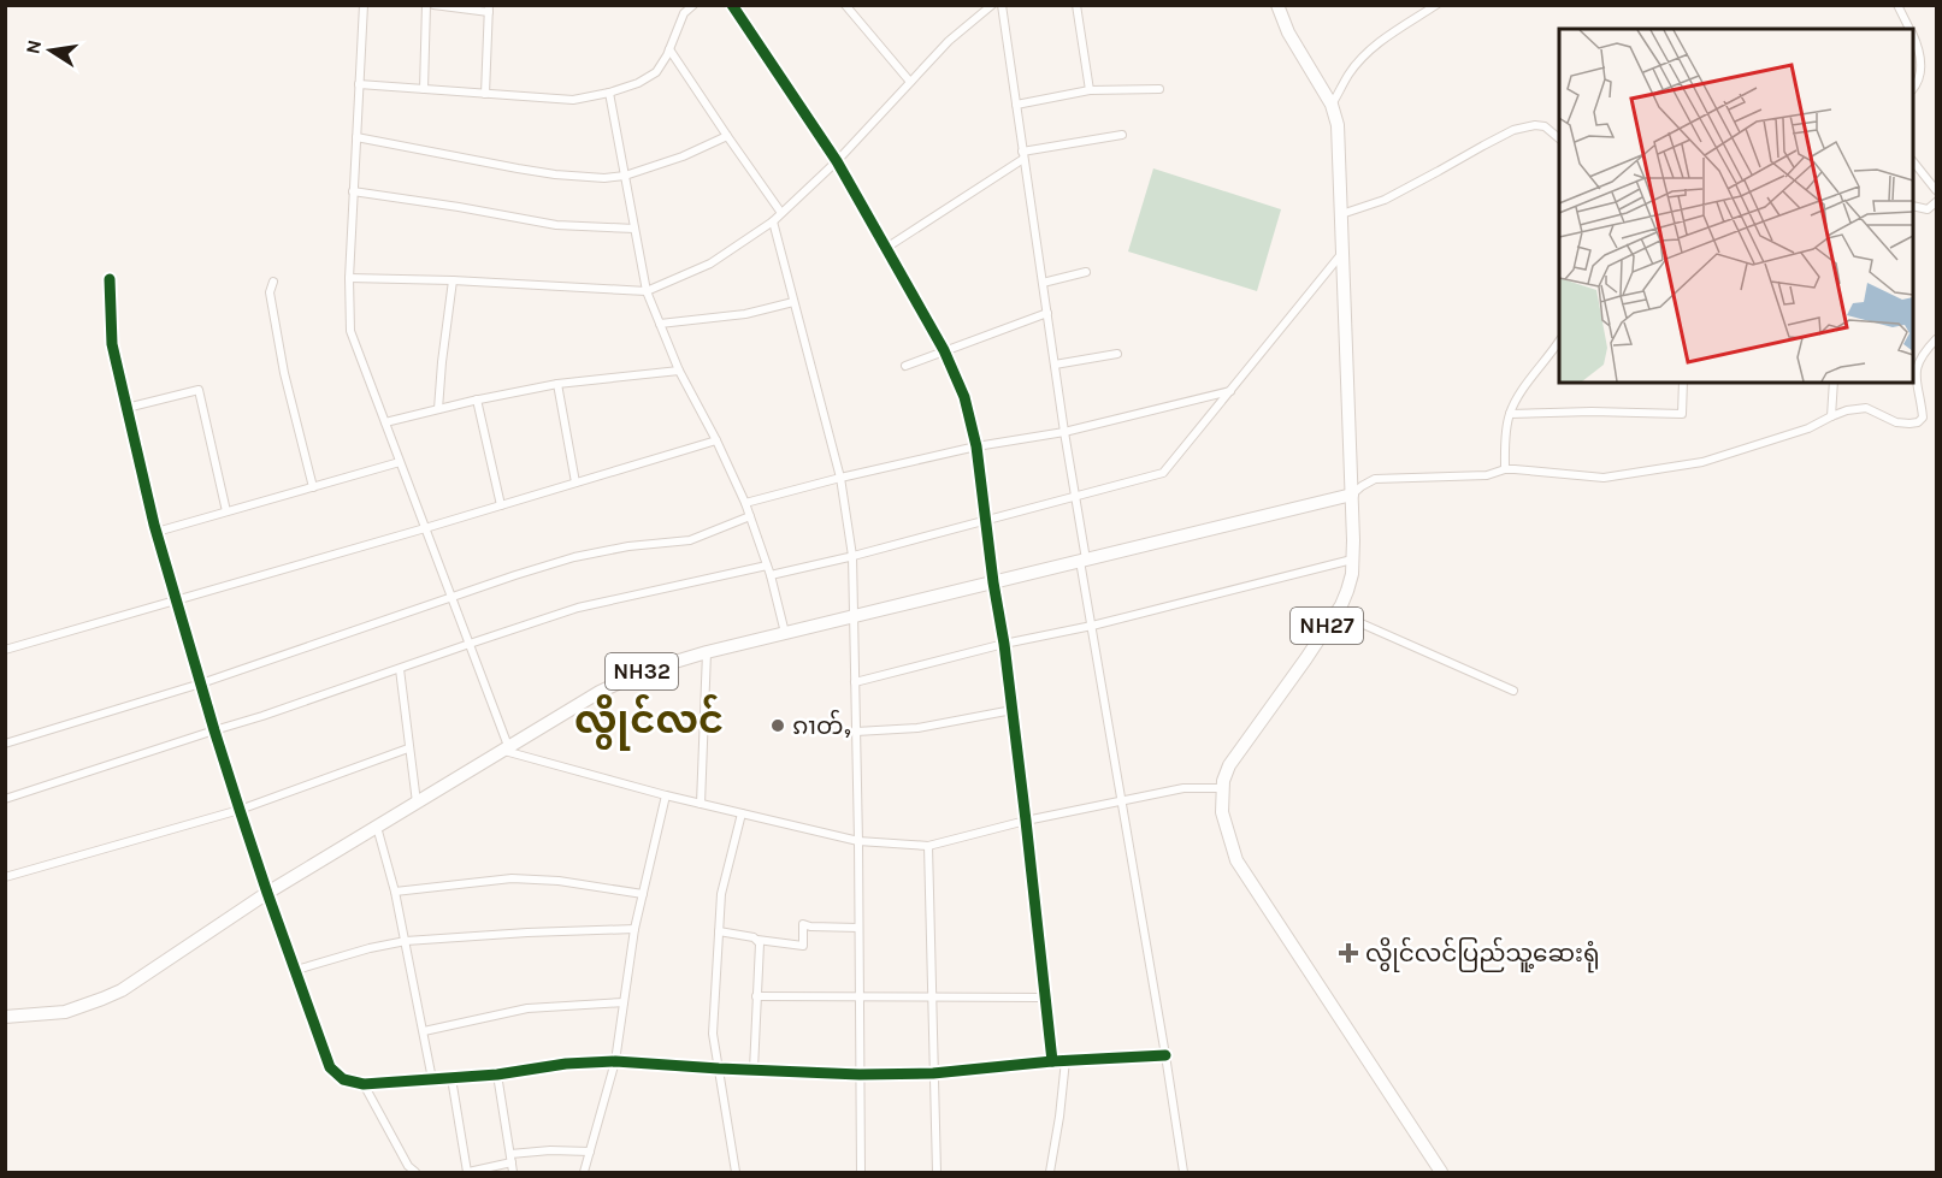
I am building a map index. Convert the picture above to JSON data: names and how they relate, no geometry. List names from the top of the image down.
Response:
{
  "streets": {
    "highway": ["NH27", "NH32"]
  },
  "crossings": [
    ["NH27", "NH32"]
  ],
  "districts": ["လွိုင်လင်"],
  "places": {
    "other": ["ၵၢတ်ႇ"],
    "health": ["လွိုင်လင်ပြည်သူ့ဆေးရုံ"]
  },
  "north": "left"
}
